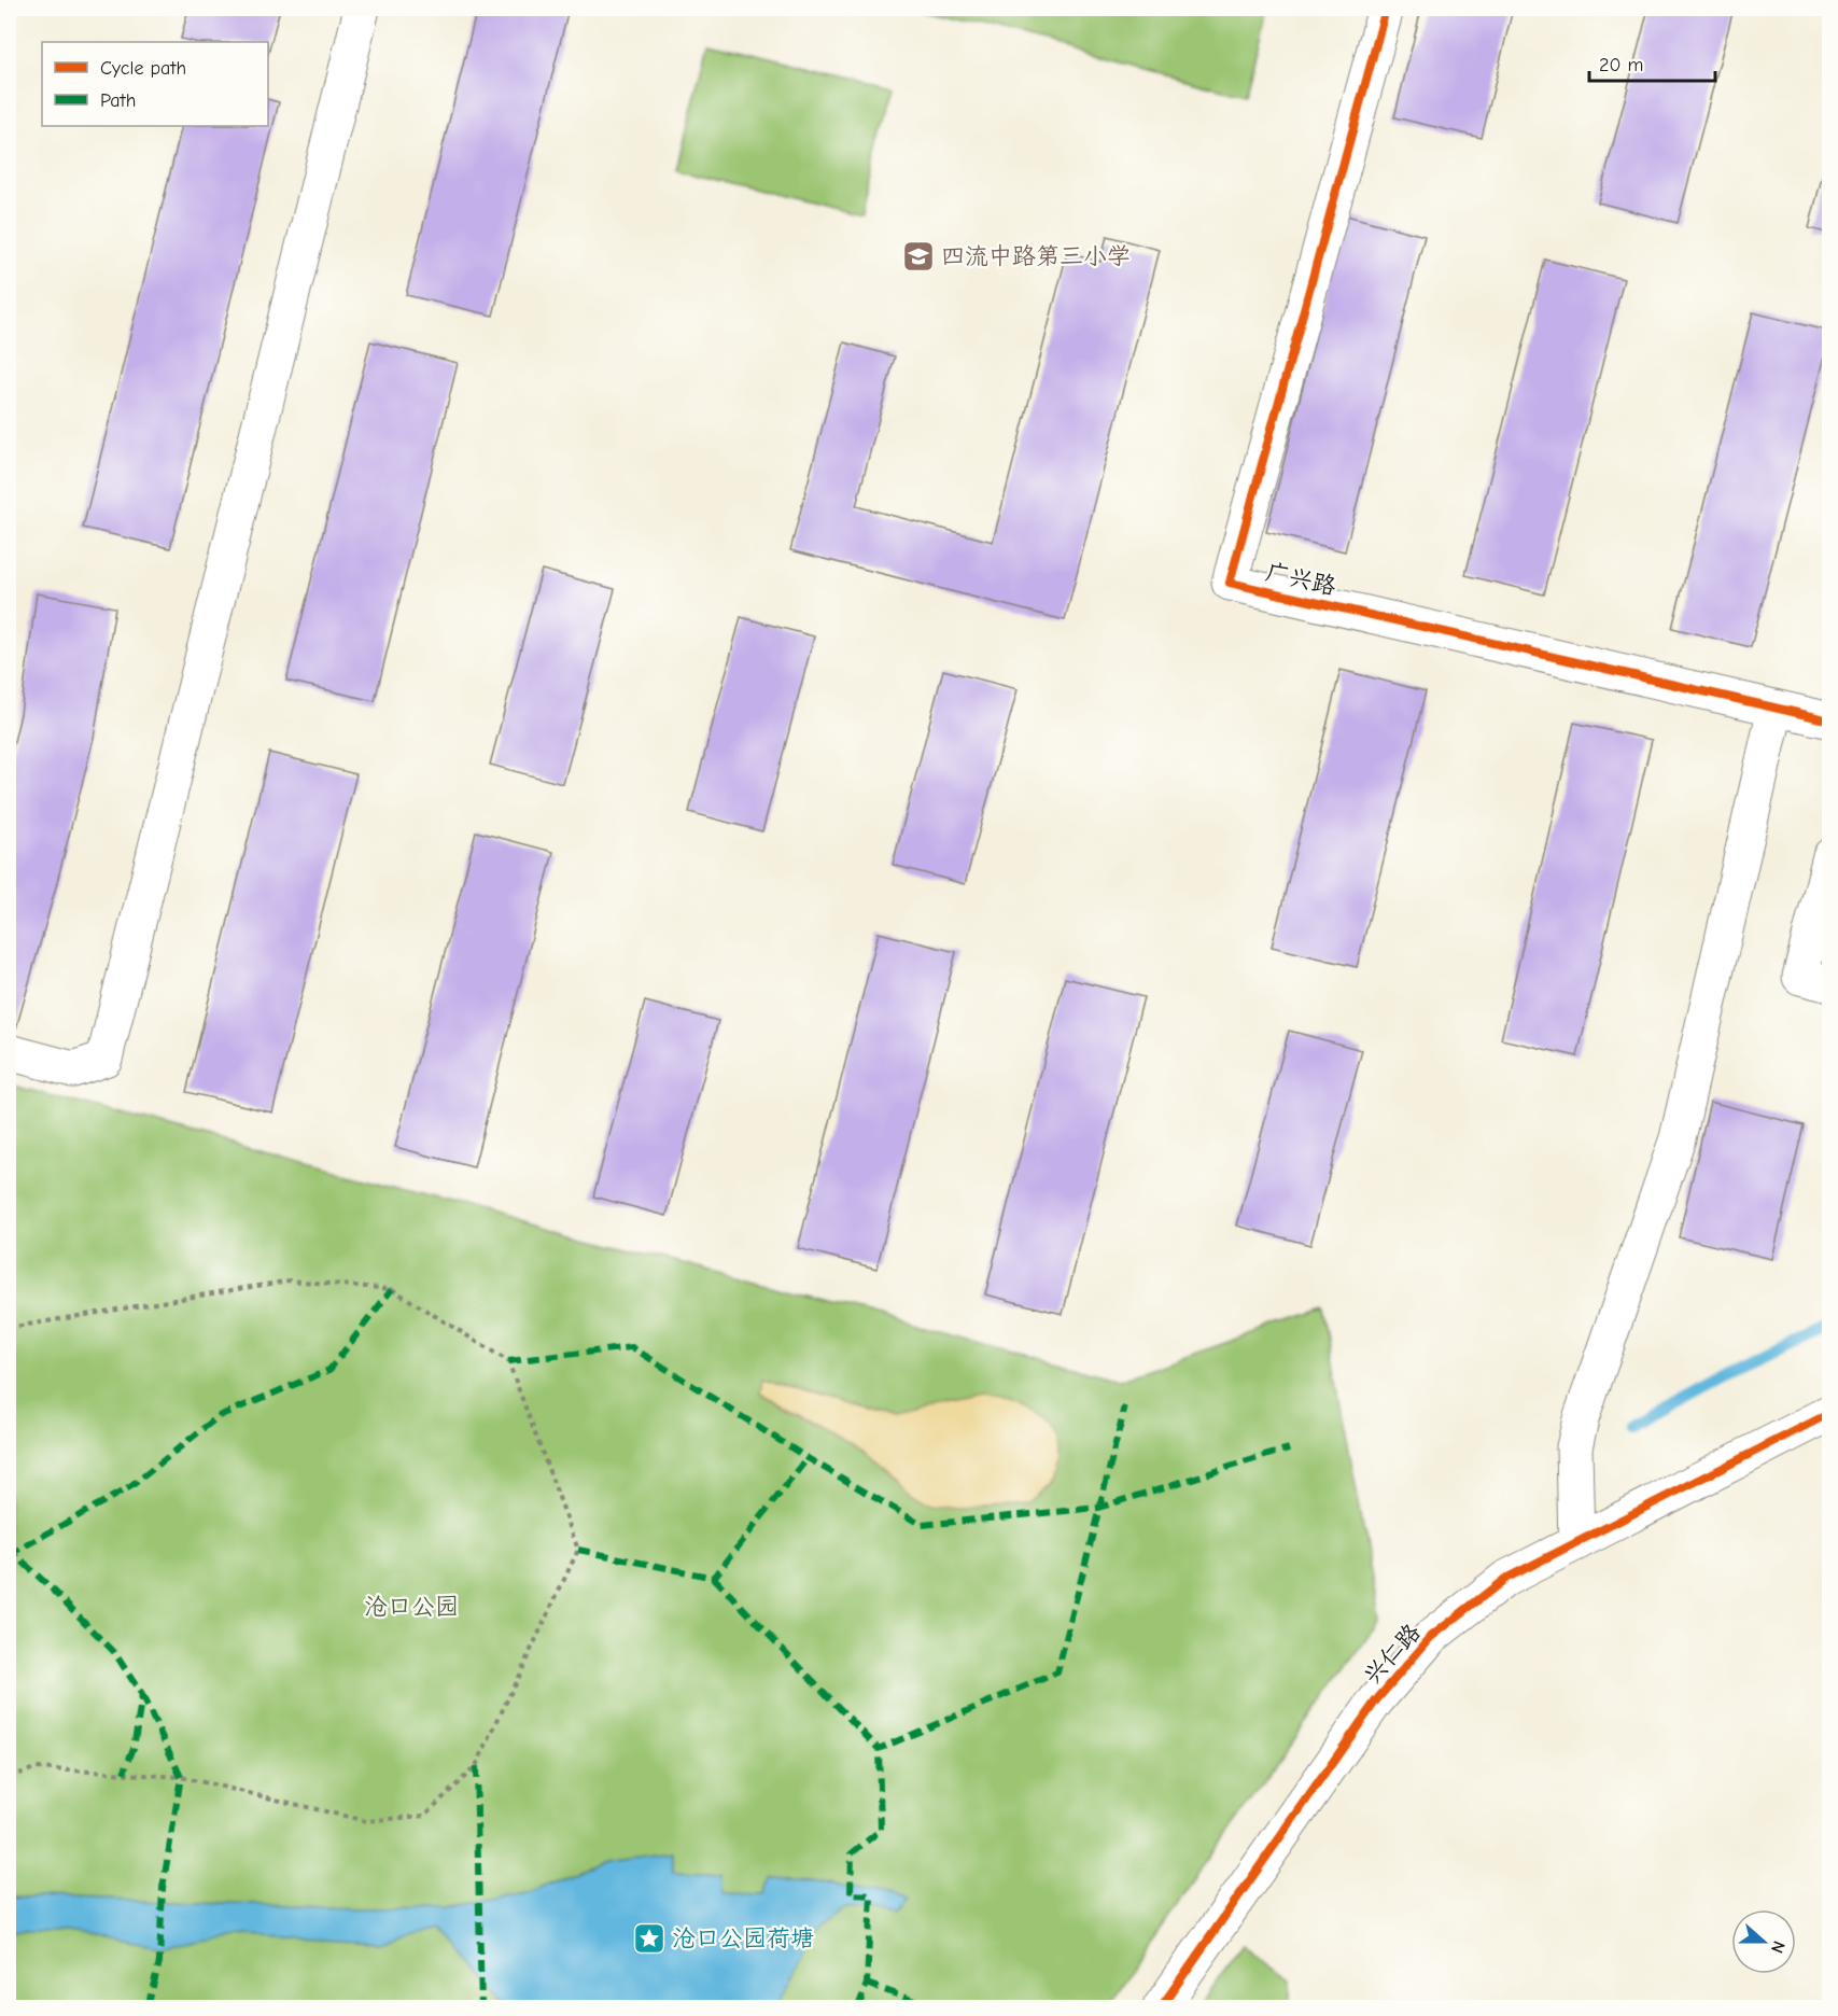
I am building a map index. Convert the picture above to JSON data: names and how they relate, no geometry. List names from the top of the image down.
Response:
{
  "streets": {
    "street": ["广兴路", "兴仁路"]
  },
  "parks": ["沧口公园"],
  "places": {
    "school or university": ["四流中路第三小学"],
    "place": ["沧口公园荷塘"]
  },
  "legend": ["Cycle path", "Path"],
  "scale_bar": "20 m",
  "north": "right"
}
